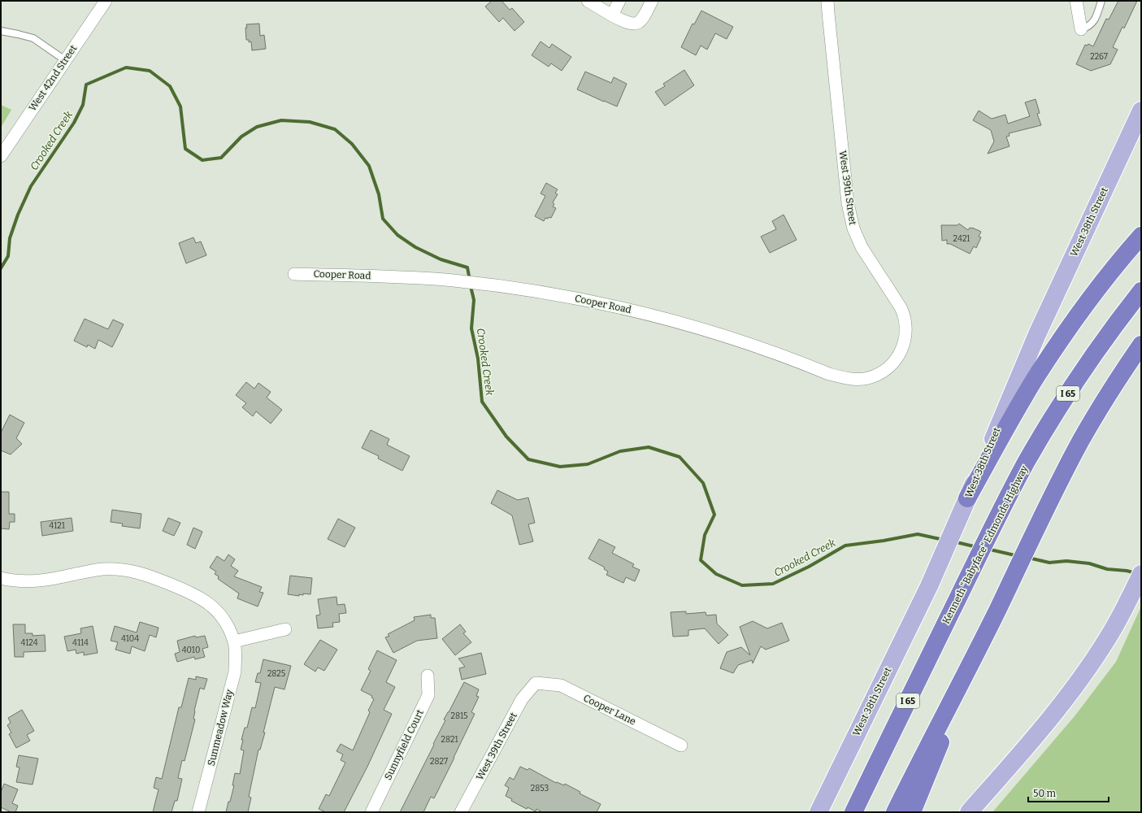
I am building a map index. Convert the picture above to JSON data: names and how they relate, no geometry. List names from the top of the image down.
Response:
{
  "streets": {
    "highway": ["I 65", "Kenneth \"Babyface\" Edmonds Highway"],
    "main road": ["West 38th Street"],
    "street": [
      "West 42nd Street",
      "West 39th Street",
      "Cooper Road",
      "Cooper Lane",
      "Sunmeadow Way",
      "Sunnyfield Court"
    ]
  },
  "crossings": [
    ["West 39th Street", "Cooper Road"],
    ["West 39th Street", "Cooper Lane"]
  ],
  "water": ["Crooked Creek"],
  "house_numbers": [
    "2267",
    "2421",
    "4121",
    "4104",
    "4124",
    "4114",
    "4010",
    "2825",
    "2815",
    "2821",
    "2827",
    "2853"
  ],
  "scale_bar": "50 m"
}
